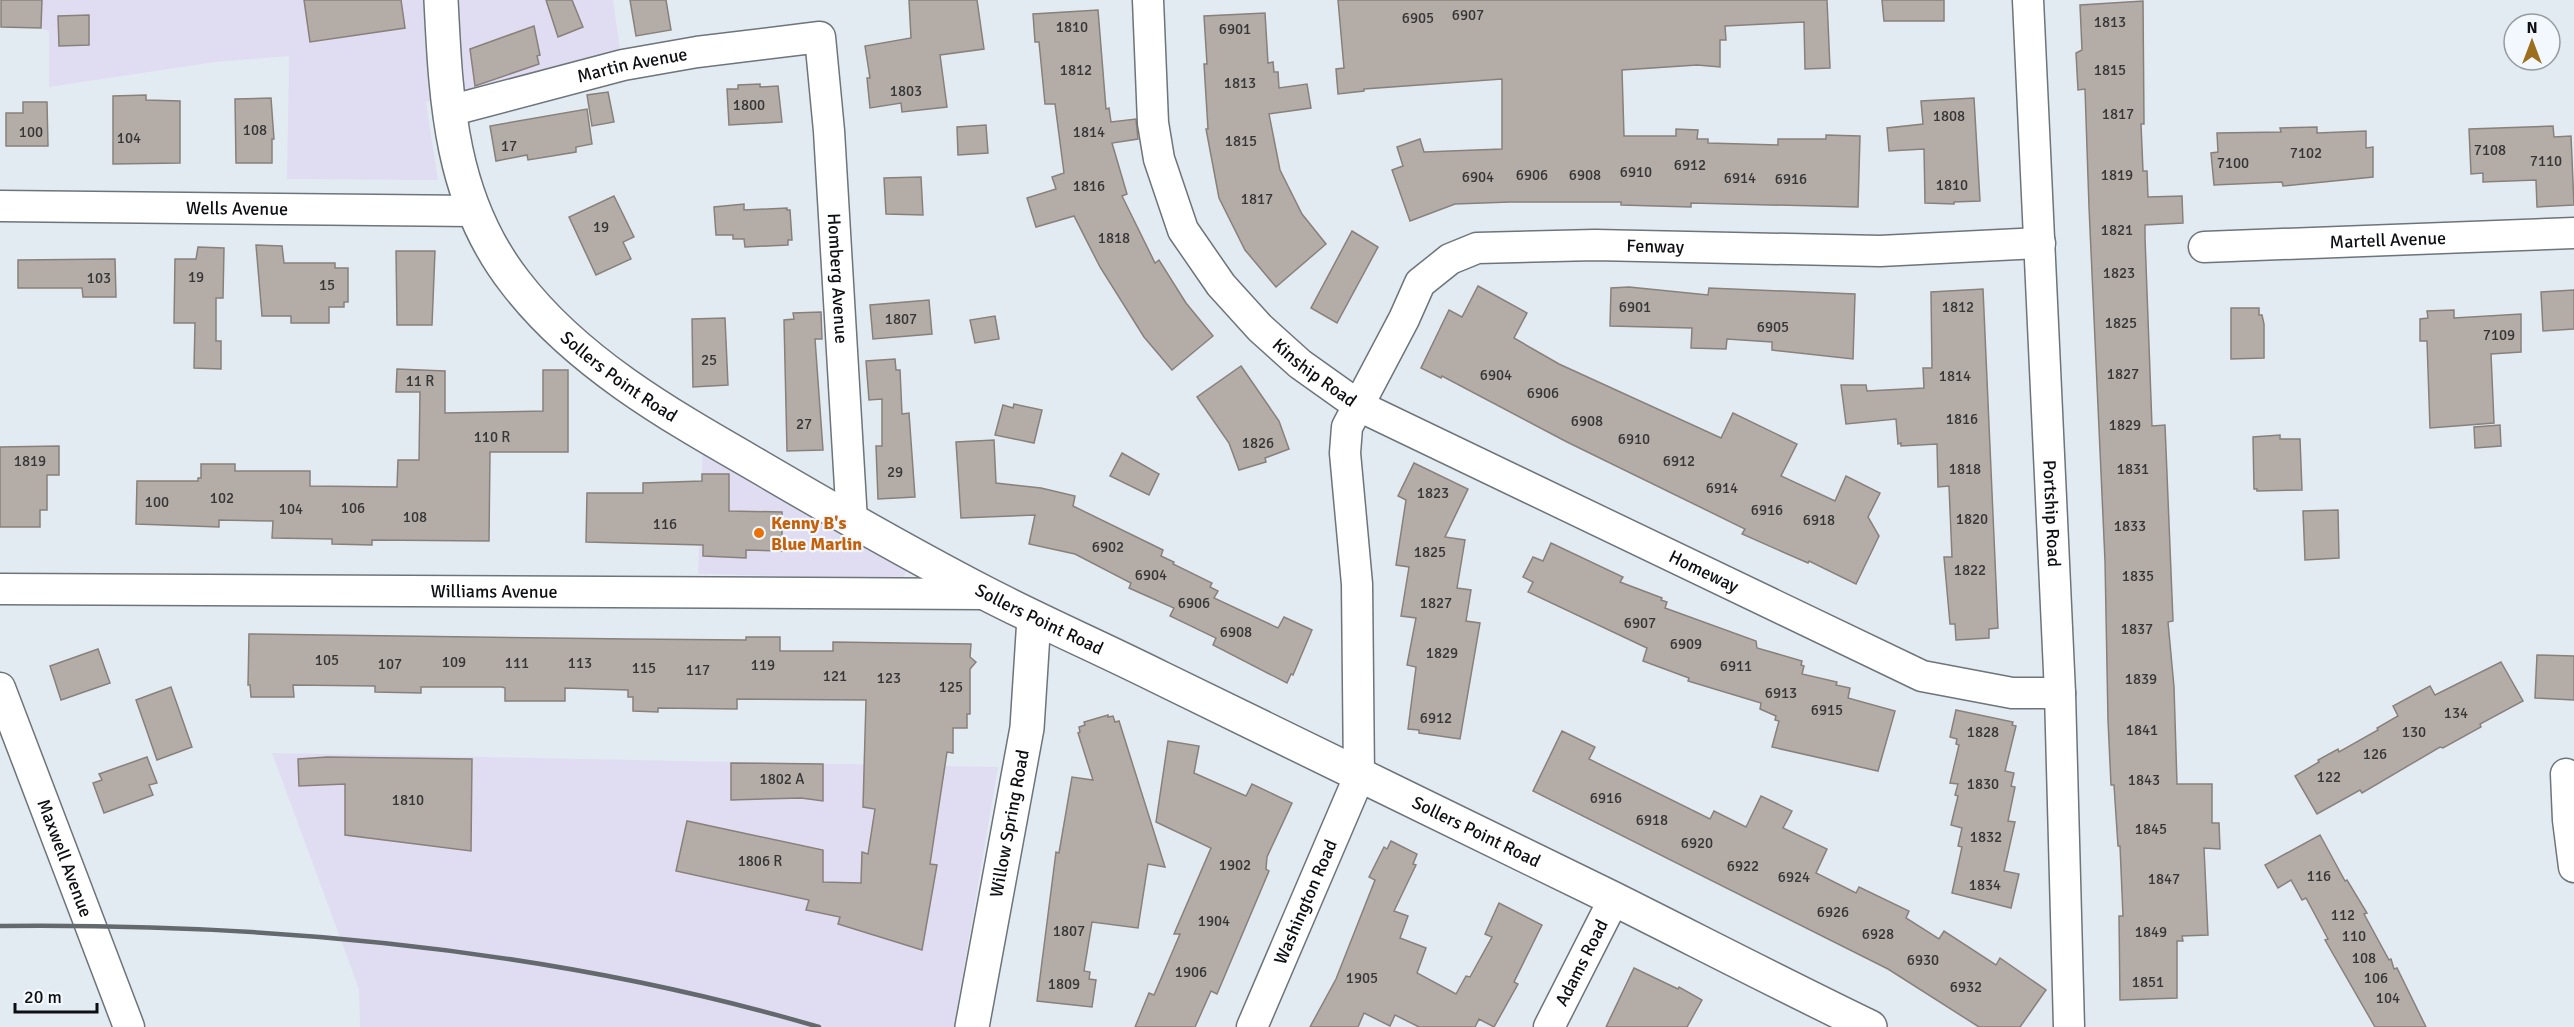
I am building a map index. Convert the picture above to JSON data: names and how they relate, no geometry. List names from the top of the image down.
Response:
{
  "streets": {
    "street": [
      "Martin Avenue",
      "Wells Avenue",
      "Martell Avenue",
      "Fenway",
      "Homberg Avenue",
      "Kinship Road",
      "Sollers Point Road",
      "Portship Road",
      "Homeway",
      "Williams Avenue",
      "Willow Spring Road",
      "Maxwell Avenue",
      "Washington Road",
      "Adams Road"
    ]
  },
  "crossings": [
    ["Martin Avenue", "Homberg Avenue"],
    ["Martin Avenue", "Sollers Point Road"],
    ["Wells Avenue", "Sollers Point Road"],
    ["Fenway", "Kinship Road"],
    ["Fenway", "Portship Road"],
    ["Fenway", "Homeway"],
    ["Homberg Avenue", "Sollers Point Road"],
    ["Kinship Road", "Sollers Point Road"],
    ["Kinship Road", "Homeway"],
    ["Kinship Road", "Washington Road"],
    ["Sollers Point Road", "Williams Avenue"],
    ["Sollers Point Road", "Willow Spring Road"],
    ["Sollers Point Road", "Washington Road"],
    ["Sollers Point Road", "Adams Road"],
    ["Portship Road", "Homeway"]
  ],
  "places": ["Kenny B's Blue Marlin"],
  "house_numbers": [
    "6907",
    "6905",
    "1813",
    "1810",
    "6901",
    "1812",
    "1815",
    "1813",
    "1803",
    "1800",
    "1817",
    "1808",
    "108",
    "100",
    "1814",
    "104",
    "1815",
    "17",
    "7108",
    "7102",
    "7110",
    "7100",
    "6912",
    "6910",
    "6906",
    "6908",
    "1819",
    "6904",
    "6914",
    "6916",
    "1810",
    "1816",
    "1817",
    "19",
    "1821",
    "1818",
    "1823",
    "19",
    "103",
    "15",
    "6901",
    "1812",
    "1807",
    "1825",
    "6905",
    "7109",
    "25",
    "1827",
    "6904",
    "1814",
    "11 R",
    "6906",
    "1816",
    "6908",
    "27",
    "1829",
    "110 R",
    "6910",
    "1826",
    "1819",
    "6912",
    "1818",
    "1831",
    "29",
    "6914",
    "1823",
    "102",
    "100",
    "106",
    "104",
    "6916",
    "108",
    "1820",
    "6918",
    "116",
    "1833",
    "6902",
    "1825",
    "1822",
    "6904",
    "1835",
    "6906",
    "1827",
    "6907",
    "1837",
    "6908",
    "6909",
    "1829",
    "105",
    "109",
    "111",
    "113",
    "107",
    "119",
    "6911",
    "115",
    "117",
    "121",
    "123",
    "1839",
    "125",
    "6913",
    "6915",
    "134",
    "6912",
    "1841",
    "1828",
    "130",
    "126",
    "122",
    "1802 A",
    "1843",
    "1830",
    "6916",
    "1810",
    "6918",
    "1845",
    "1832",
    "6920",
    "1806 R",
    "1902",
    "6922",
    "116",
    "6924",
    "1847",
    "1834",
    "6926",
    "112",
    "1904",
    "1807",
    "1849",
    "6928",
    "110",
    "108",
    "6930",
    "1906",
    "1905",
    "106",
    "1851",
    "1809",
    "6932",
    "104"
  ],
  "scale_bar": "20 m",
  "north": "top"
}
